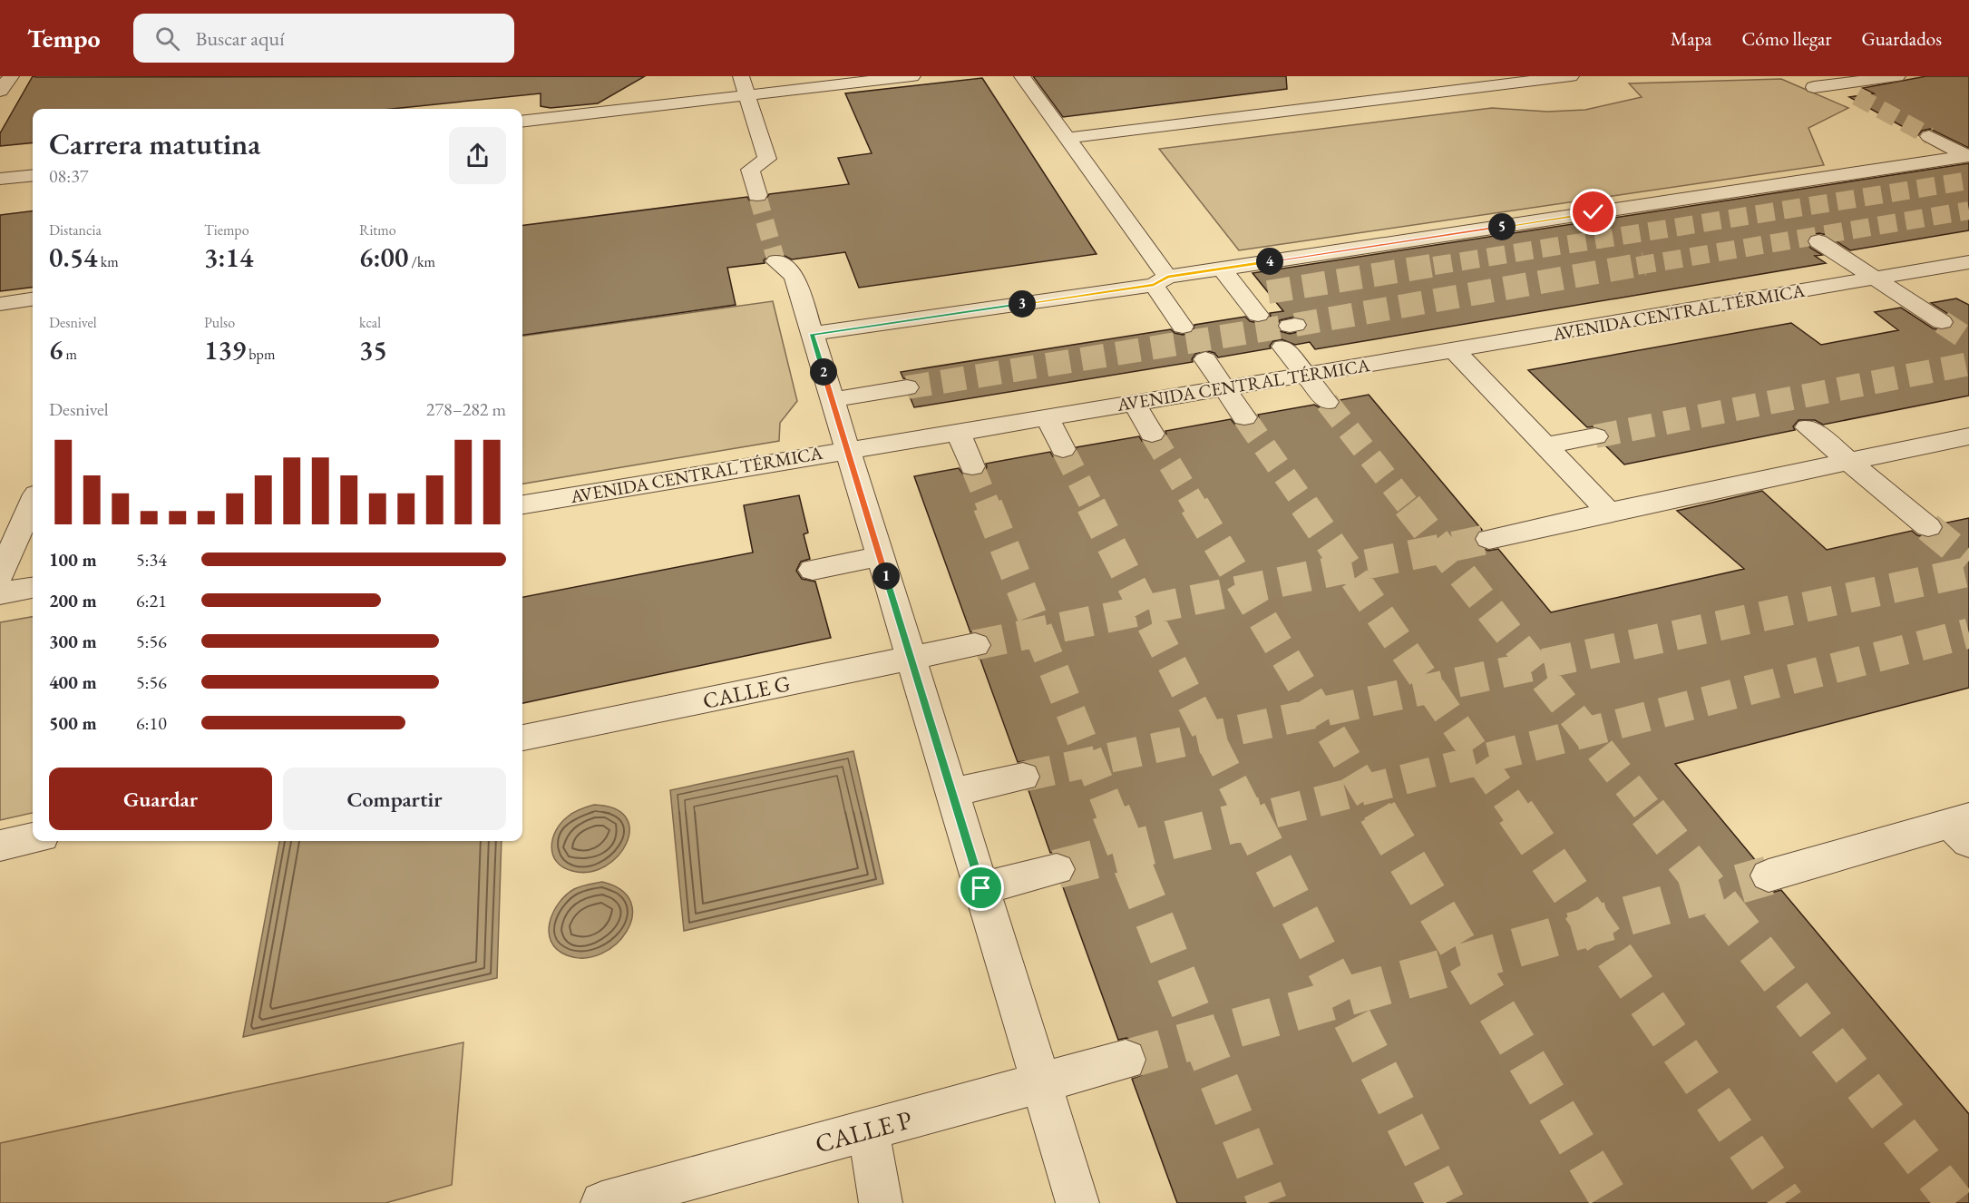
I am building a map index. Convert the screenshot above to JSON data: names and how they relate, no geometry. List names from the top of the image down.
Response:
{
  "streets": {
    "lane": ["AVENIDA CENTRAL TÉRMICA", "CALLE G", "CALLE P"]
  },
  "page": {
    "header": "Tempo",
    "search": "Buscar aquí",
    "nav": ["Mapa", "Cómo llegar", "Guardados"],
    "heading": ["Carrera matutina", "08:37"],
    "stats": [
      ["Distancia", "0.54 km"],
      ["Tiempo", "3:14"],
      ["Ritmo", "6:00 /km"],
      ["Desnivel", "6 m"],
      ["Pulso", "139 bpm"],
      ["kcal", "35"]
    ],
    "pins": [
      "5",
      "4",
      "3",
      "2",
      "1"
    ],
    "chart": ["Desnivel", "278–282 m"],
    "list": [
      {
        "name": "100 m",
        "note": "5:34"
      },
      {
        "name": "200 m",
        "note": "6:21"
      },
      {
        "name": "300 m",
        "note": "5:56"
      },
      {
        "name": "400 m",
        "note": "5:56"
      },
      {
        "name": "500 m",
        "note": "6:10"
      }
    ],
    "buttons": ["Guardar", "Compartir"]
  }
}
